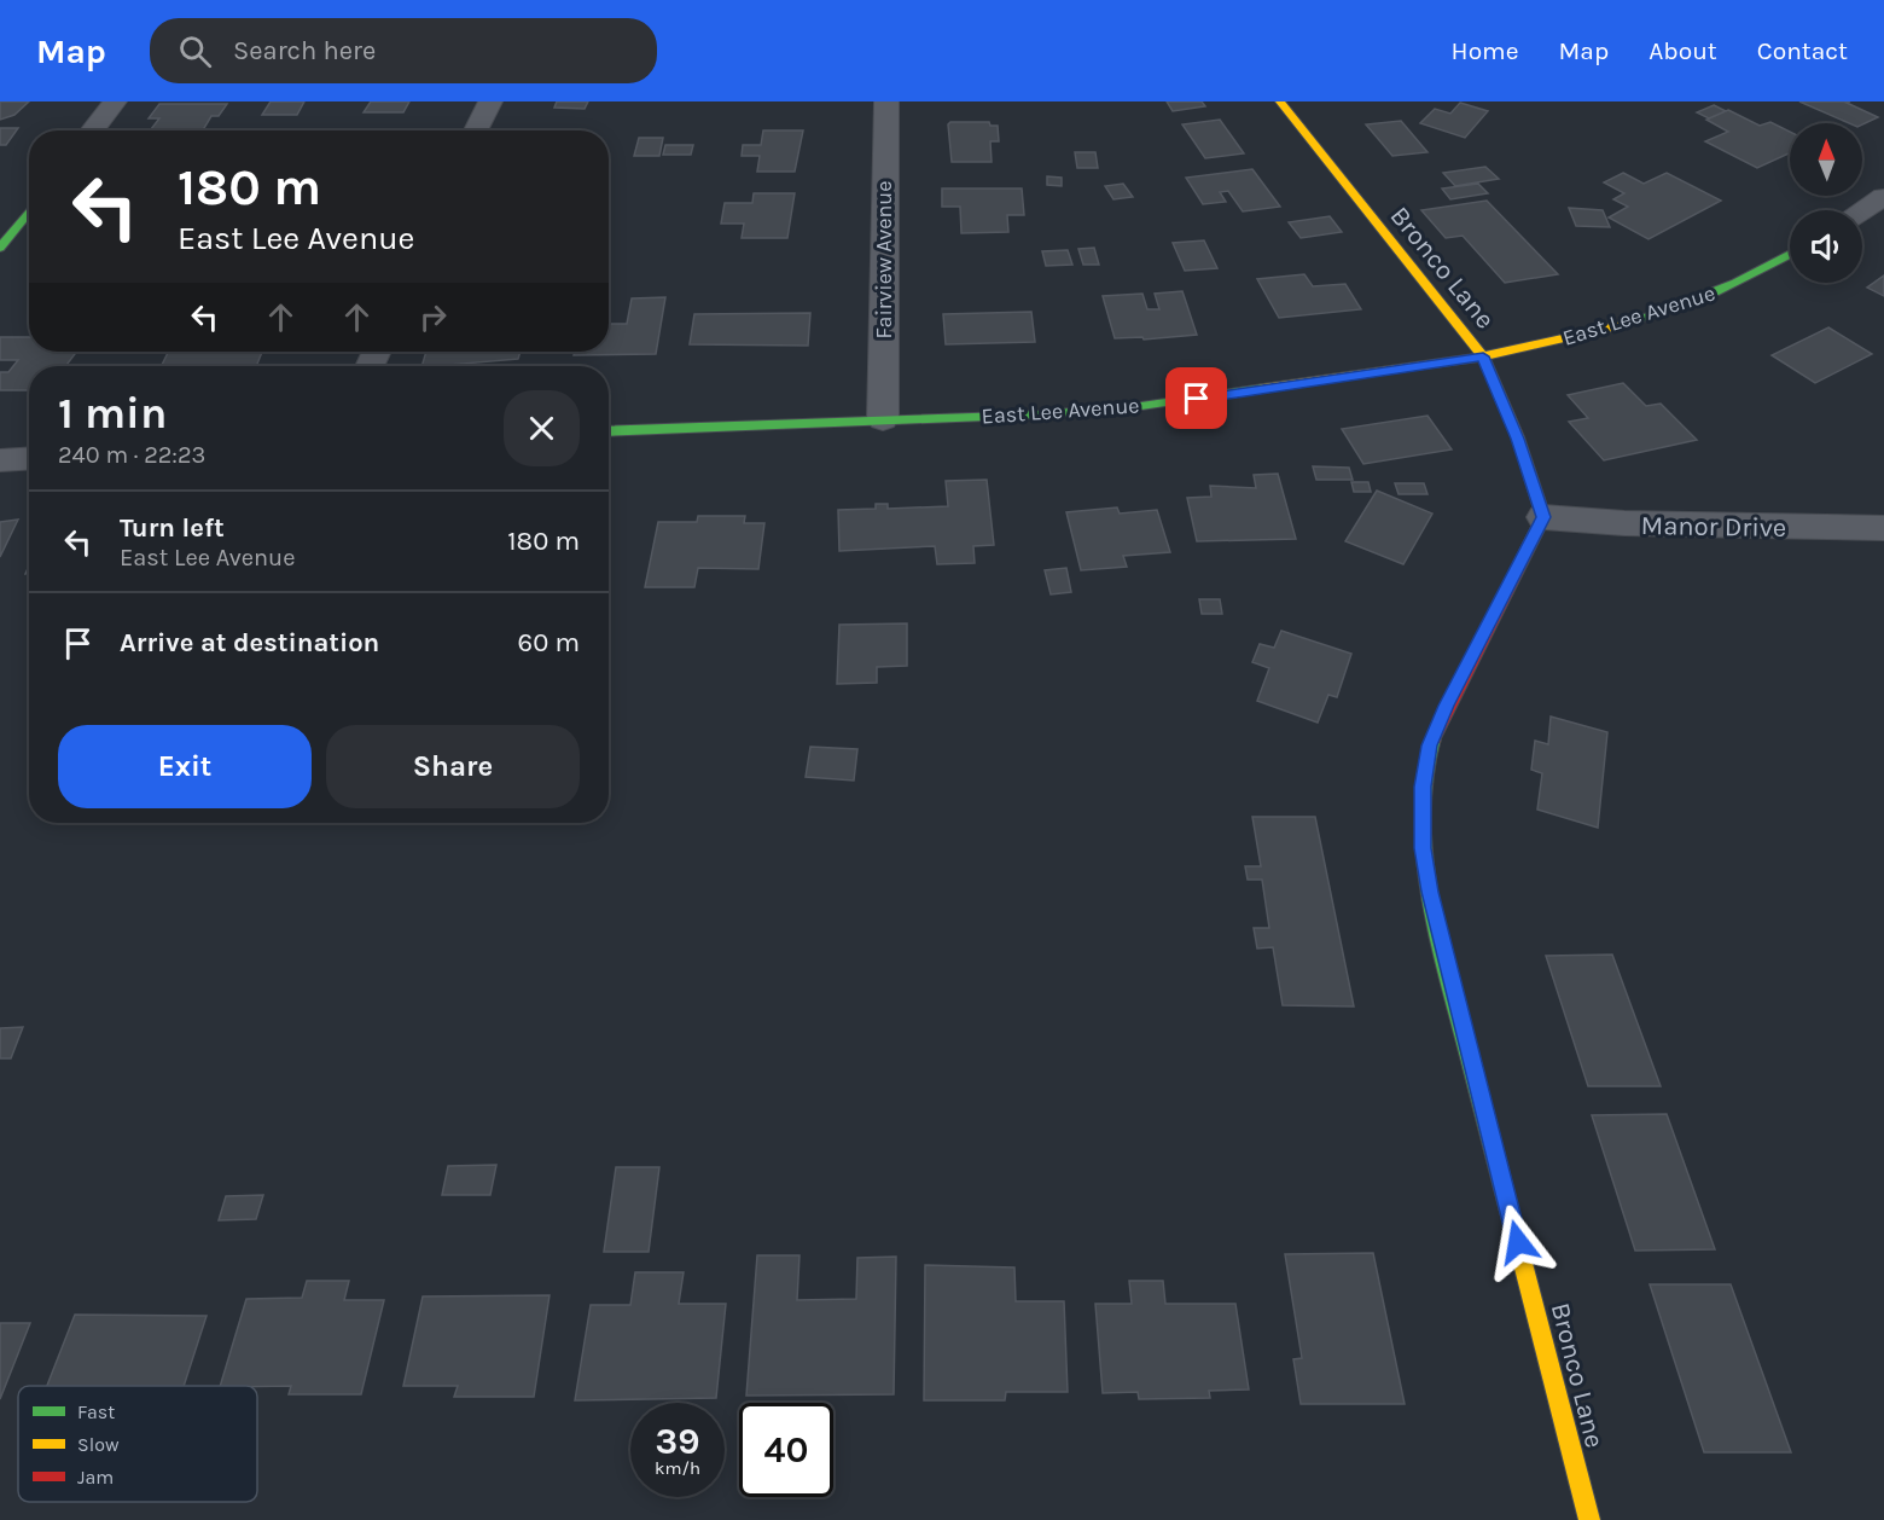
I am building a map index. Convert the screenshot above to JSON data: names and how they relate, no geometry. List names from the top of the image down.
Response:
{
  "streets": {
    "street": [
      "Fairview Avenue",
      "Bronco Lane",
      "East Lee Avenue",
      "Manor Drive"
    ]
  },
  "crossings": [
    ["Fairview Avenue", "East Lee Avenue"],
    ["Bronco Lane", "East Lee Avenue"],
    ["Bronco Lane", "Manor Drive"]
  ],
  "legend": ["Fast", "Slow", "Jam"],
  "north": "top",
  "page": {
    "header": "Map",
    "search": "Search here",
    "nav": [
      "Home",
      "Map",
      "About",
      "Contact"
    ],
    "turn": ["180 m", "East Lee Avenue"],
    "heading": ["1 min", "240 m · 22:23"],
    "list": [
      {
        "name": "Turn left",
        "note": "East Lee Avenue",
        "value": "180 m"
      },
      {
        "name": "Arrive at destination",
        "value": "60 m"
      }
    ],
    "buttons": ["Exit", "Share"],
    "speed": "39 km/h",
    "limit": "40"
  }
}
